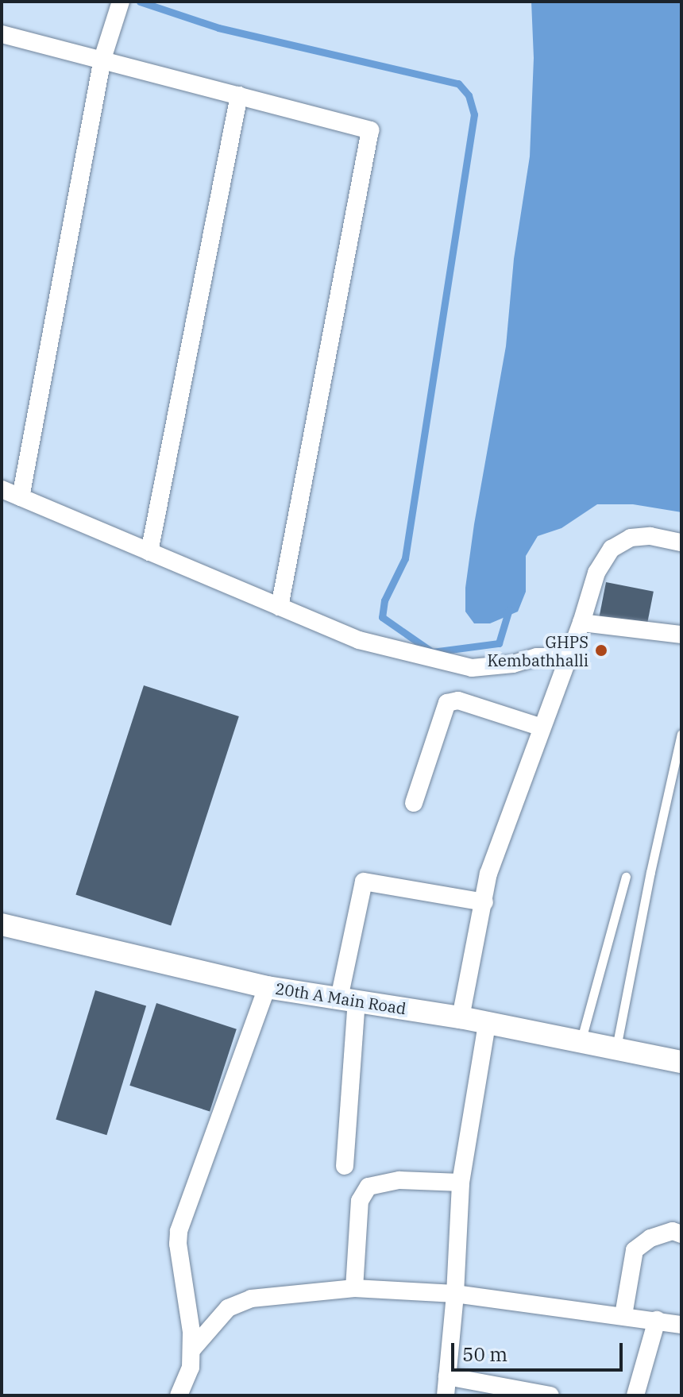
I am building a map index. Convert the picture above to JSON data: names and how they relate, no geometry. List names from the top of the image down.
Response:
{
  "streets": {
    "street": ["20th A Main Road"]
  },
  "places": ["GHPS Kembathhalli"],
  "scale_bar": "50 m"
}
